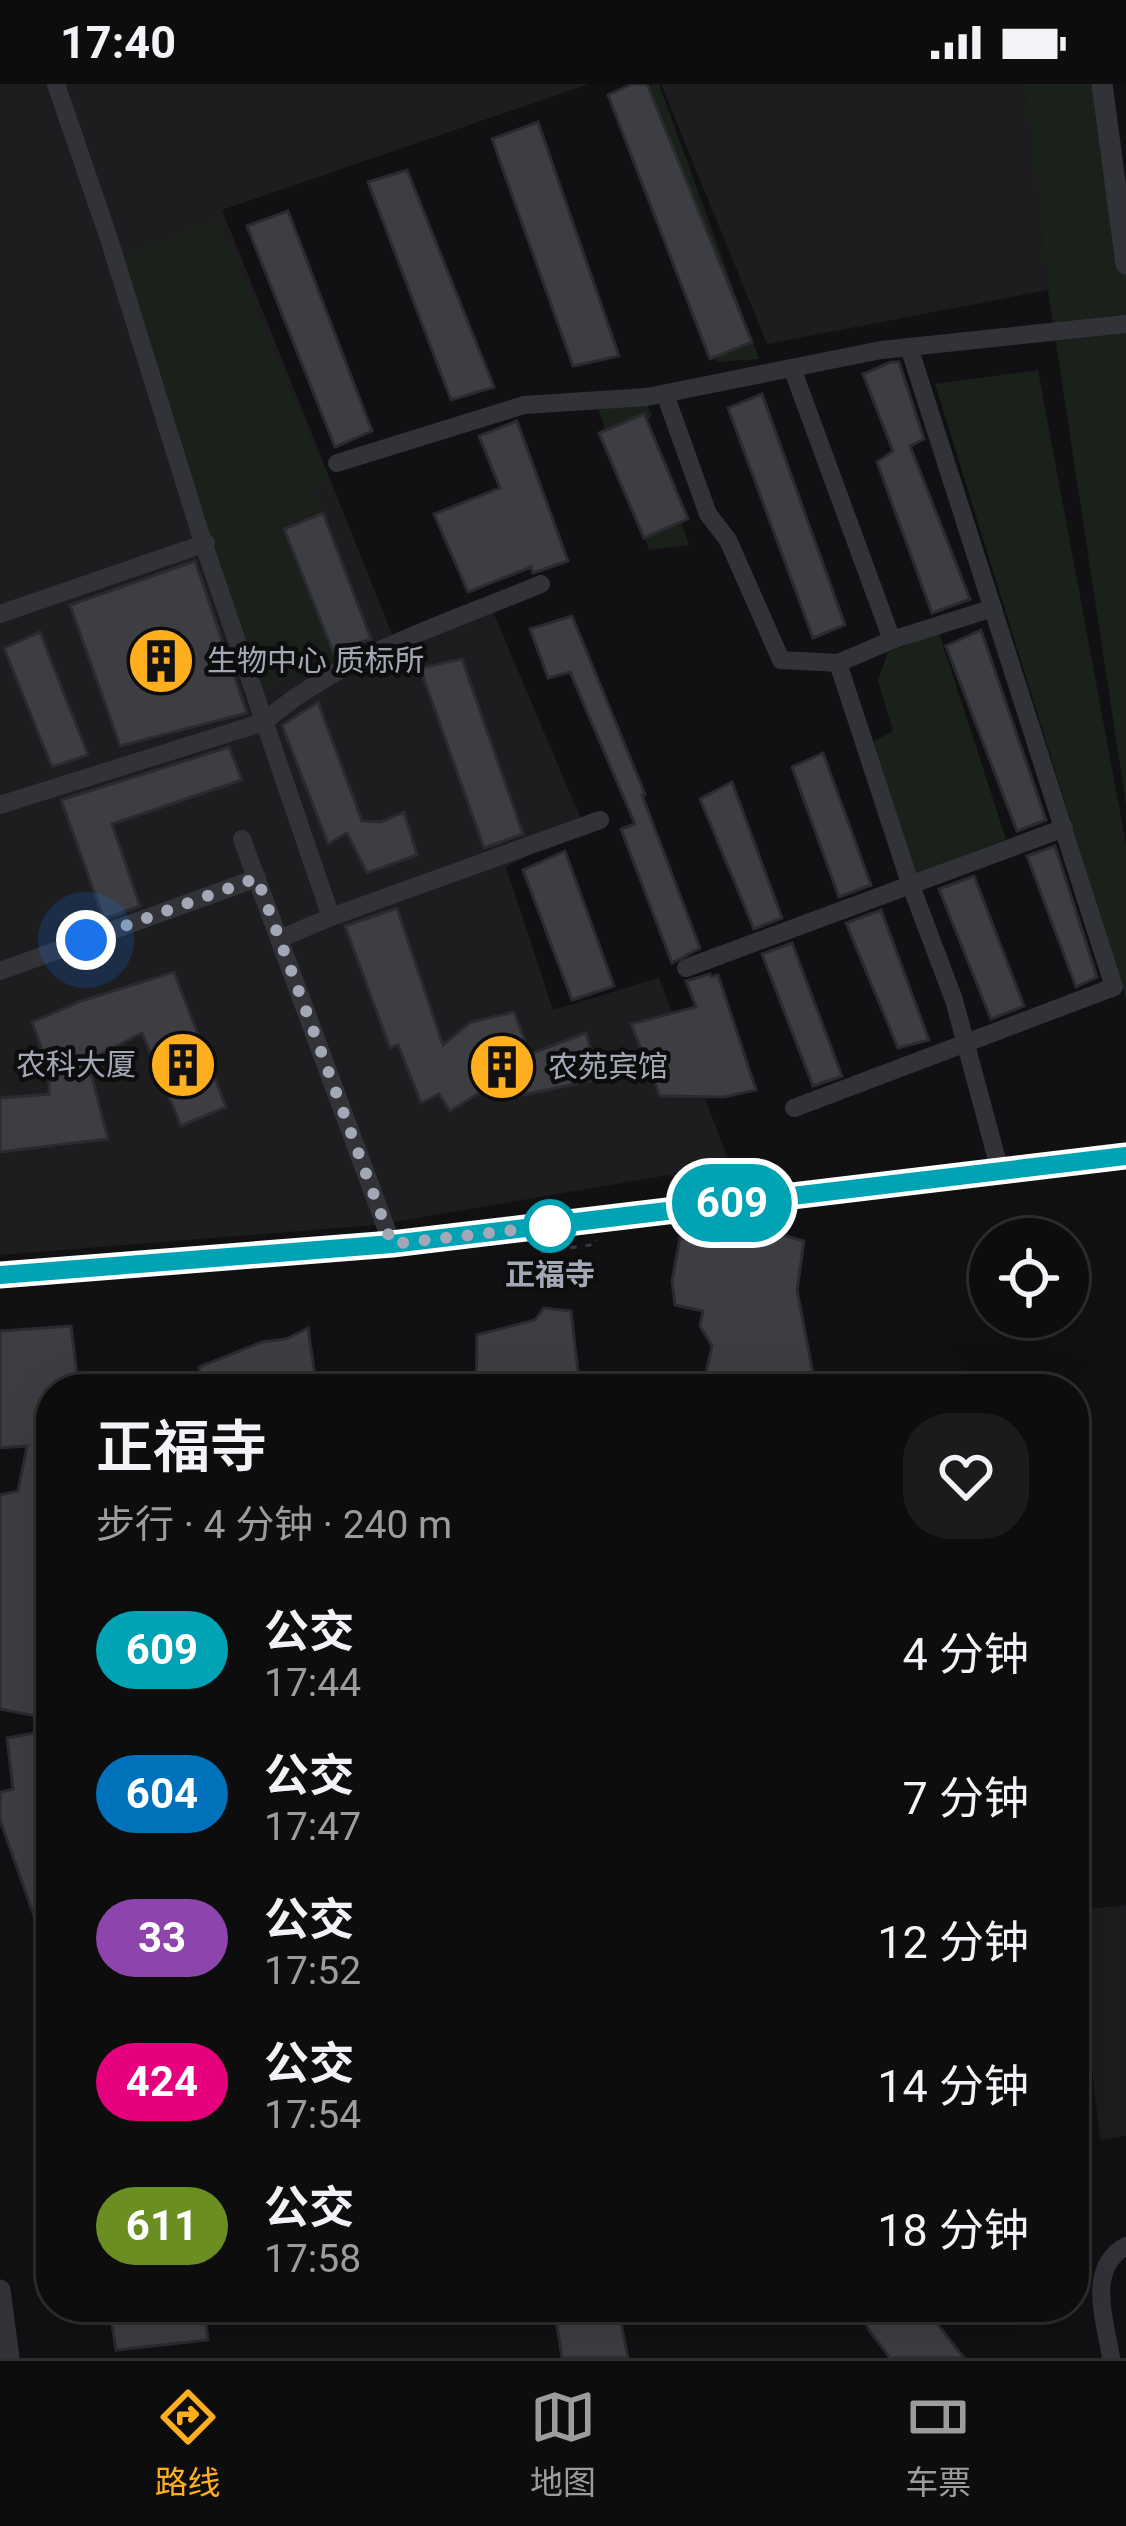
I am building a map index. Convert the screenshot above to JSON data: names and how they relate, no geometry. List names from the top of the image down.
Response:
{
  "places": {
    "building": ["生物中心 质标所", "农科大厦", "农苑宾馆"],
    "other": ["正福寺"]
  },
  "lines": ["bus line 609"],
  "page": {
    "status": "17:40",
    "on_map": "609",
    "heading": ["正福寺", "步行 · 4 分钟 · 240 m"],
    "list": [
      {
        "mark": "609",
        "name": "公交",
        "note": "17:44",
        "value": "4 分钟"
      },
      {
        "mark": "604",
        "name": "公交",
        "note": "17:47",
        "value": "7 分钟"
      },
      {
        "mark": "33",
        "name": "公交",
        "note": "17:52",
        "value": "12 分钟"
      },
      {
        "mark": "424",
        "name": "公交",
        "note": "17:54",
        "value": "14 分钟"
      },
      {
        "mark": "611",
        "name": "公交",
        "note": "17:58",
        "value": "18 分钟"
      }
    ],
    "tabs": ["路线", "地图", "车票"]
  }
}
